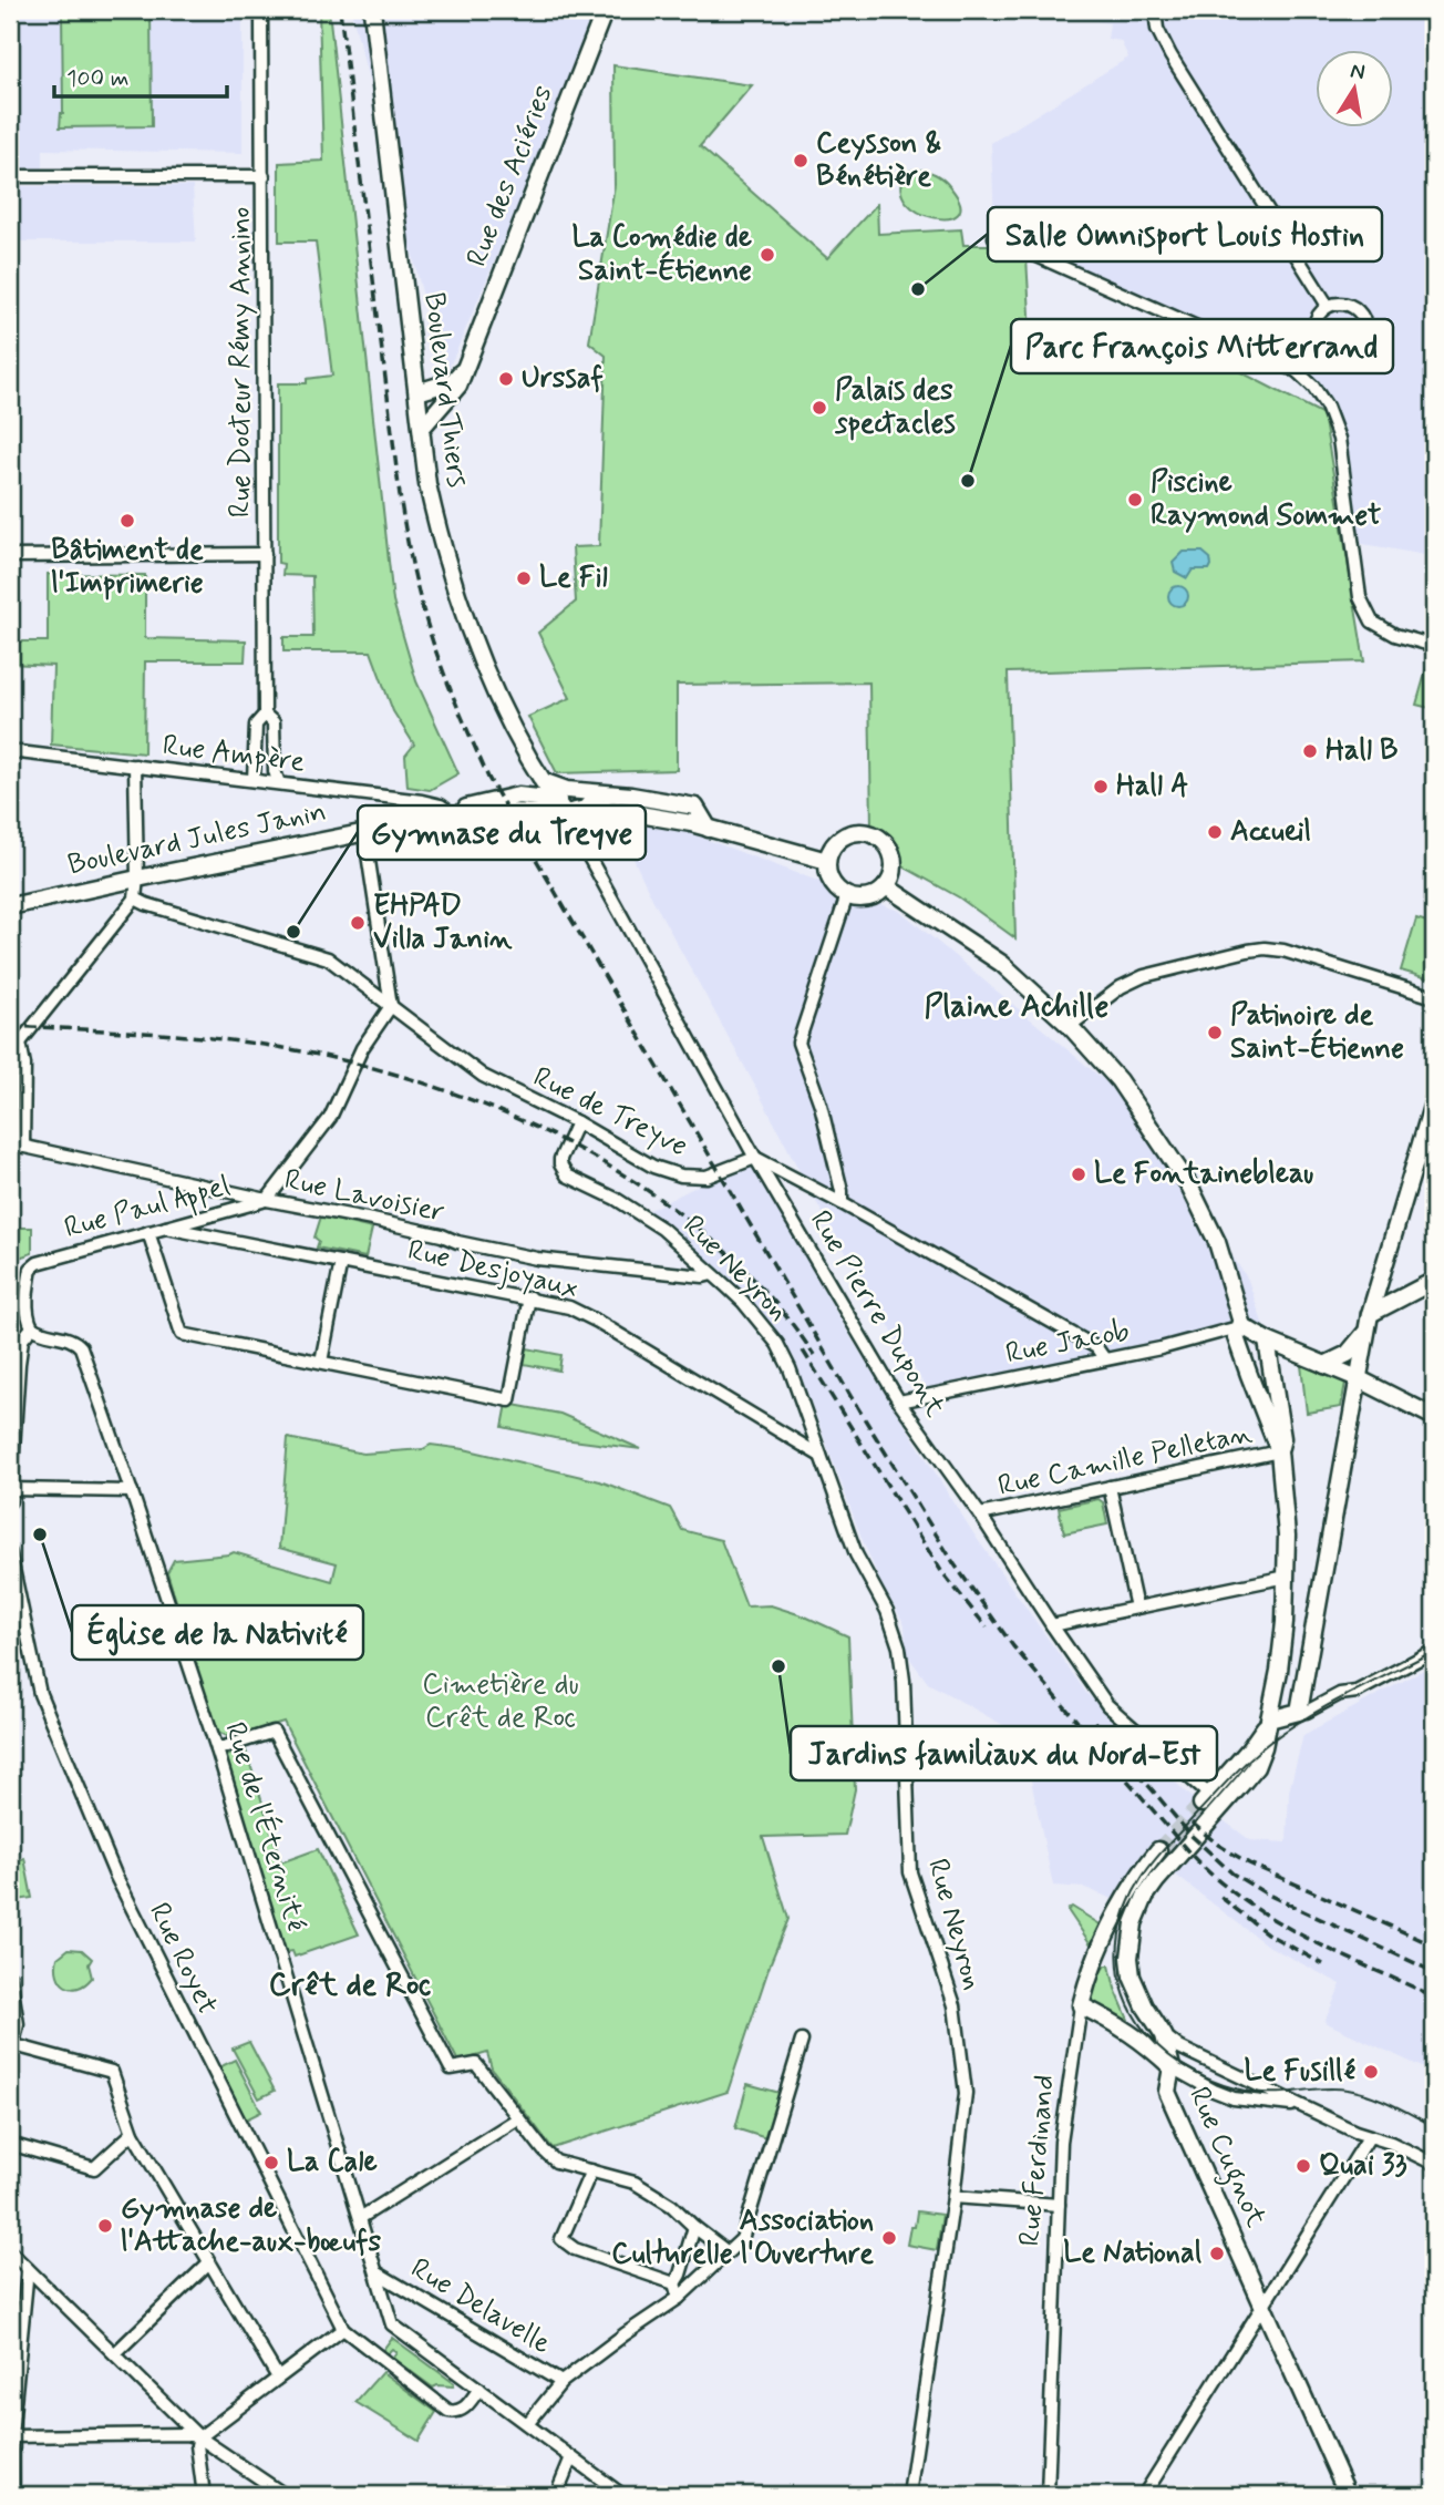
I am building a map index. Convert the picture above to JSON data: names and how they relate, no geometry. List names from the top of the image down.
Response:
{
  "streets": {
    "main road": [
      "Rue des Aciéries",
      "Boulevard Thiers",
      "Boulevard Jules Janin",
      "Rue Cugnot",
      "Rue Ferdinand"
    ],
    "street": [
      "Rue Docteur Rémy Annino",
      "Rue Ampère",
      "Rue de Treyve",
      "Rue Lavoisier",
      "Rue Paul Appel",
      "Rue Neyron",
      "Rue Desjoyaux",
      "Rue Pierre Dupont",
      "Rue Jacob",
      "Rue Camille Pelletan",
      "Rue de l'Éternité",
      "Rue Royet",
      "Rue Delavelle"
    ]
  },
  "crossings": [
    ["Rue des Aciéries", "Boulevard Thiers"],
    ["Rue Docteur Rémy Annino", "Rue Ampère"],
    ["Boulevard Thiers", "Boulevard Jules Janin"],
    ["Boulevard Thiers", "Rue Pierre Dupont"],
    ["Rue Ampère", "Boulevard Jules Janin"],
    ["Boulevard Jules Janin", "Rue Pierre Dupont"],
    ["Rue de Treyve", "Rue Neyron"],
    ["Rue de Treyve", "Rue Pierre Dupont"],
    ["Rue Lavoisier", "Rue Paul Appel"],
    ["Rue Lavoisier", "Rue Neyron"],
    ["Rue Paul Appel", "Rue Desjoyaux"],
    ["Rue Paul Appel", "Rue de l'Éternité"],
    ["Rue Neyron", "Rue Desjoyaux"],
    ["Rue Pierre Dupont", "Rue Jacob"],
    ["Rue Pierre Dupont", "Rue Camille Pelletan"],
    ["Rue Pierre Dupont", "Rue Cugnot"],
    ["Rue de l'Éternité", "Rue Royet"],
    ["Rue de l'Éternité", "Rue Delavelle"]
  ],
  "districts": ["Plaine Achille", "Crêt de Roc"],
  "parks": ["Cimetière du Crêt de Roc"],
  "places": [
    "Ceysson & Bénétière",
    "La Comédie de Saint-Étienne",
    "Salle Omnisport Louis Hostin",
    "Urssaf",
    "Palais des spectacles",
    "Parc François Mitterrand",
    "Piscine Raymond Sommet",
    "Bâtiment de l'Imprimerie",
    "Le Fil",
    "Hall B",
    "Hall A",
    "Accueil",
    "EHPAD Villa Janin",
    "Gymnase du Treyve",
    "Patinoire de Saint-Étienne",
    "Le Fontainebleau",
    "Église de la Nativité",
    "Jardins familiaux du Nord-Est",
    "Le Fusillé",
    "La Cale",
    "Quai 33",
    "Gymnase de l'Attache-aux-bœufs",
    "Association Culturelle l'Ouverture",
    "Le National"
  ],
  "scale_bar": "100 m",
  "north": "top"
}
